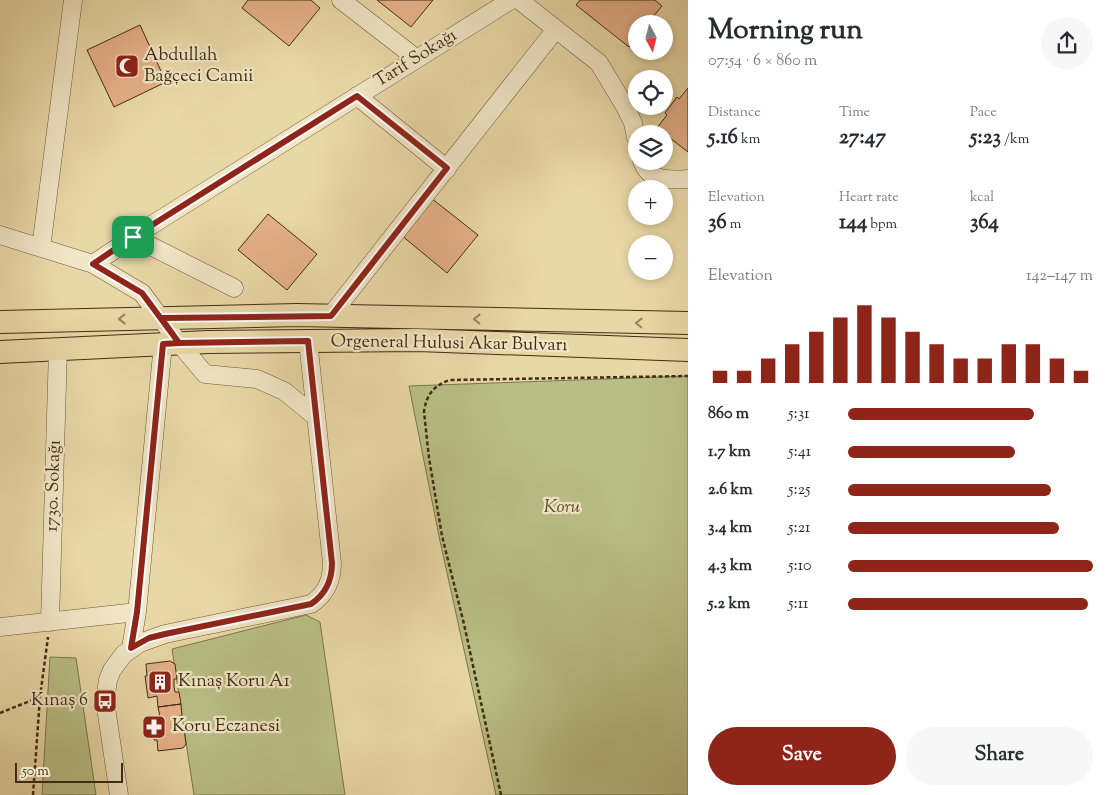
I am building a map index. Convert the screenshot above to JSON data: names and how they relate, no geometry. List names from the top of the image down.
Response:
{
  "streets": {
    "main road": ["Orgeneral Hulusi Akar Bulvarı"],
    "street": ["Tarif Sokağı", "1730. Sokağı"]
  },
  "crossings": [
    ["Orgeneral Hulusi Akar Bulvarı", "1730. Sokağı"]
  ],
  "parks": ["Koru"],
  "places": {
    "mosque": ["Abdullah Bağçeci Camii"],
    "building": ["Kınaş Koru A1"],
    "bus stop": ["Kınaş 6"],
    "pharmacy": ["Koru Eczanesi"]
  },
  "scale_bar": "50 m",
  "north": "bottom",
  "page": {
    "heading": ["Morning run", "07:54 · 6 × 860 m"],
    "map_buttons": ["+", "−"],
    "stats": [
      ["Distance", "5.16 km"],
      ["Time", "27:47"],
      ["Pace", "5:23 /km"],
      ["Elevation", "36 m"],
      ["Heart rate", "144 bpm"],
      ["kcal", "364"]
    ],
    "chart": ["Elevation", "142–147 m"],
    "list": [
      {
        "name": "860 m",
        "note": "5:31"
      },
      {
        "name": "1.7 km",
        "note": "5:41"
      },
      {
        "name": "2.6 km",
        "note": "5:25"
      },
      {
        "name": "3.4 km",
        "note": "5:21"
      },
      {
        "name": "4.3 km",
        "note": "5:10"
      },
      {
        "name": "5.2 km",
        "note": "5:11"
      }
    ],
    "buttons": ["Save", "Share"],
    "scale": "50 m"
  }
}
